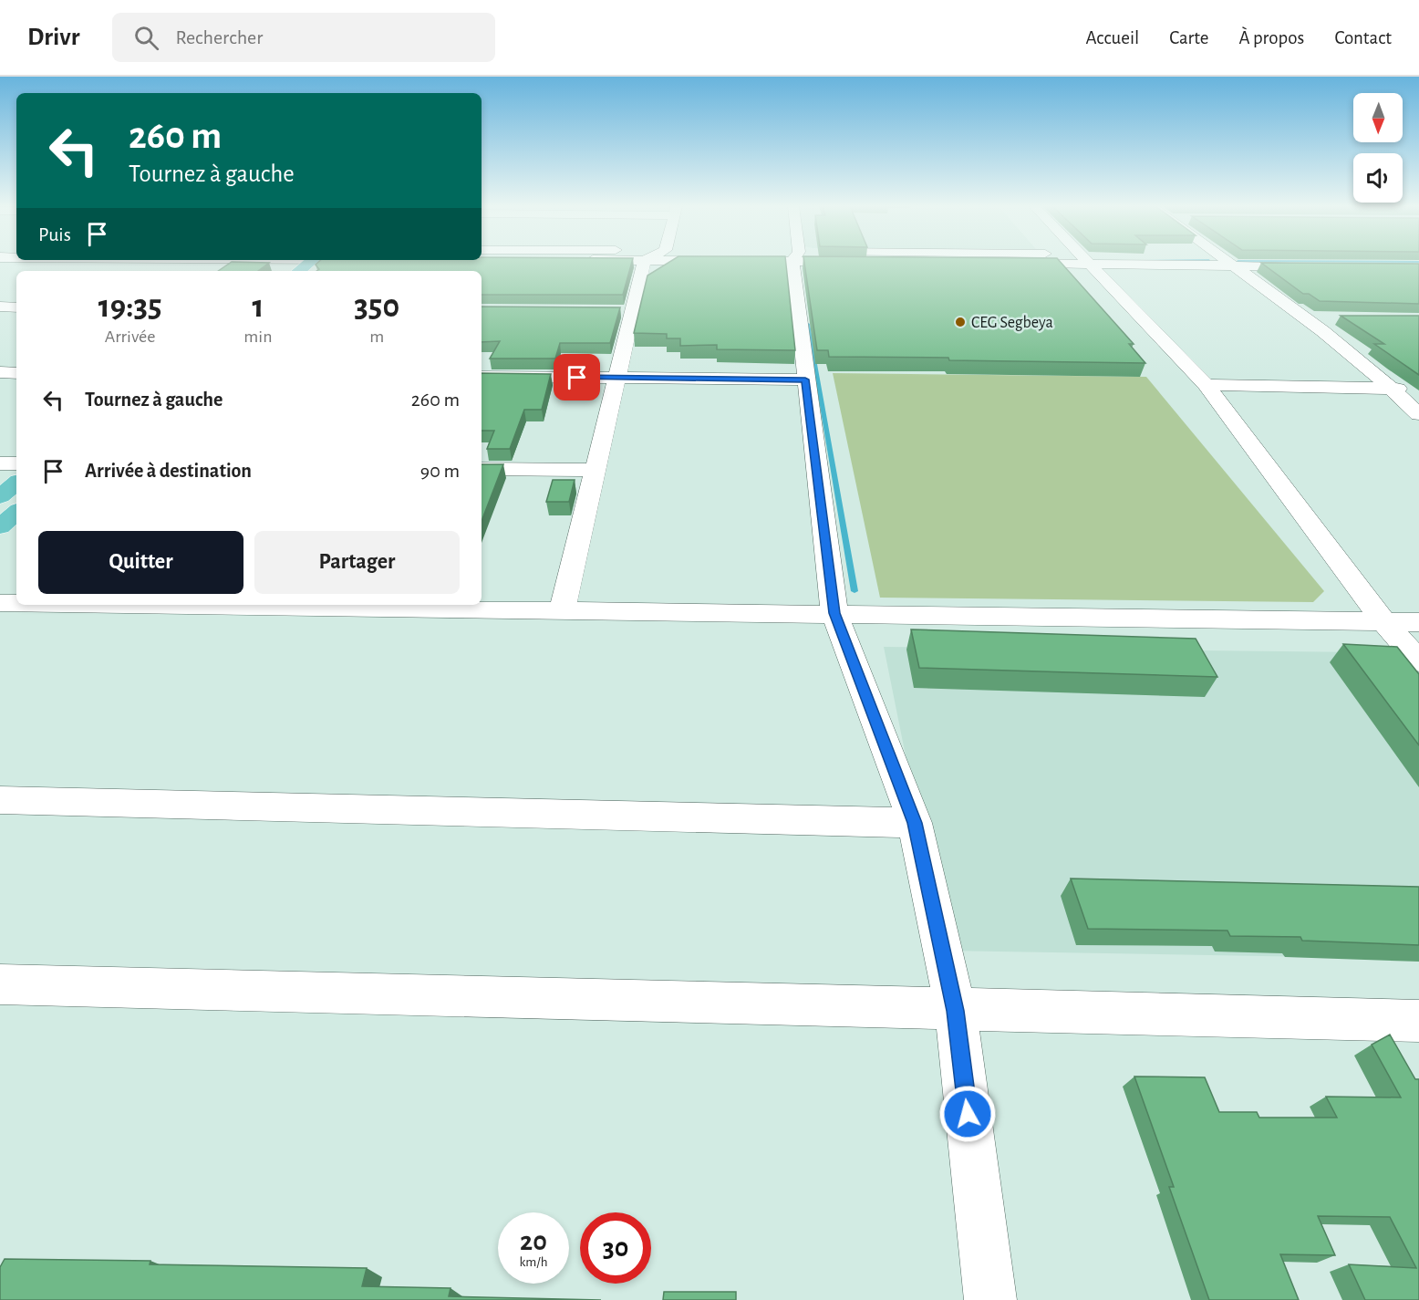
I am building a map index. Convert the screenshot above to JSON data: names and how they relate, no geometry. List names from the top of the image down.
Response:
{
  "places": ["CEG Segbeya"],
  "north": "bottom",
  "page": {
    "header": "Drivr",
    "search": "Rechercher",
    "nav": [
      "Accueil",
      "Carte",
      "À propos",
      "Contact"
    ],
    "turn": ["260 m", "Tournez à gauche"],
    "then": "Puis",
    "eta": [
      "19:35",
      "Arrivée",
      "1",
      "min",
      "350",
      "m"
    ],
    "list": [
      {
        "name": "Tournez à gauche",
        "value": "260 m"
      },
      {
        "name": "Arrivée à destination",
        "value": "90 m"
      }
    ],
    "buttons": ["Quitter", "Partager"],
    "speed": "20 km/h",
    "limit": "30"
  }
}
